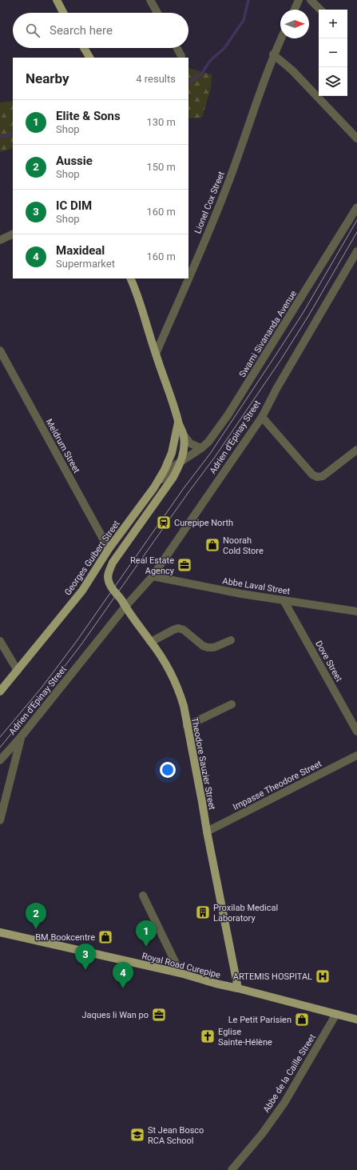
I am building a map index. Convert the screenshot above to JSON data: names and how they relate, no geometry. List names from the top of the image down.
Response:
{
  "streets": {
    "main road": ["Georges Guibert Street", "Theodore Sauzier Street", "Royal Road Curepipe"],
    "street": [
      "Lionel Cox Street",
      "Swami Sivananda Avenue",
      "Adrien d'Epinay Street",
      "Meldrum Street",
      "Abbe Laval Street",
      "Dove Street",
      "Impasse Theodore Street",
      "Abbe de la Caille Street"
    ]
  },
  "crossings": [
    ["Lionel Cox Street", "Georges Guibert Street"],
    ["Swami Sivananda Avenue", "Georges Guibert Street"],
    ["Adrien d'Epinay Street", "Abbe Laval Street"],
    ["Adrien d'Epinay Street", "Theodore Sauzier Street"],
    ["Meldrum Street", "Georges Guibert Street"],
    ["Georges Guibert Street", "Theodore Sauzier Street"],
    ["Abbe Laval Street", "Dove Street"],
    ["Theodore Sauzier Street", "Impasse Theodore Street"],
    ["Theodore Sauzier Street", "Royal Road Curepipe"],
    ["Royal Road Curepipe", "Abbe de la Caille Street"]
  ],
  "places": {
    "station": ["Curepipe North"],
    "shop": ["Noorah Cold Store", "BM Bookcentre", "Le Petit Parisien"],
    "office": ["Real Estate Agency", "Jaques li Wan po"],
    "building": ["Proxilab Medical Laboratory"],
    "hospital": ["ARTEMIS HOSPITAL"],
    "church": ["Eglise Sainte-Hélène"],
    "school or university": ["St Jean Bosco RCA School"]
  },
  "north": "right",
  "page": {
    "map_buttons": ["+", "−"],
    "search": "Search here",
    "heading": ["Nearby", "4 results"],
    "list": [
      {
        "mark": "1",
        "name": "Elite & Sons",
        "note": "Shop",
        "value": "130 m"
      },
      {
        "mark": "2",
        "name": "Aussie",
        "note": "Shop",
        "value": "150 m"
      },
      {
        "mark": "3",
        "name": "IC DIM",
        "note": "Shop",
        "value": "160 m"
      },
      {
        "mark": "4",
        "name": "Maxideal",
        "note": "Supermarket",
        "value": "160 m"
      }
    ],
    "pins": [
      "2",
      "1",
      "3",
      "4"
    ]
  }
}
